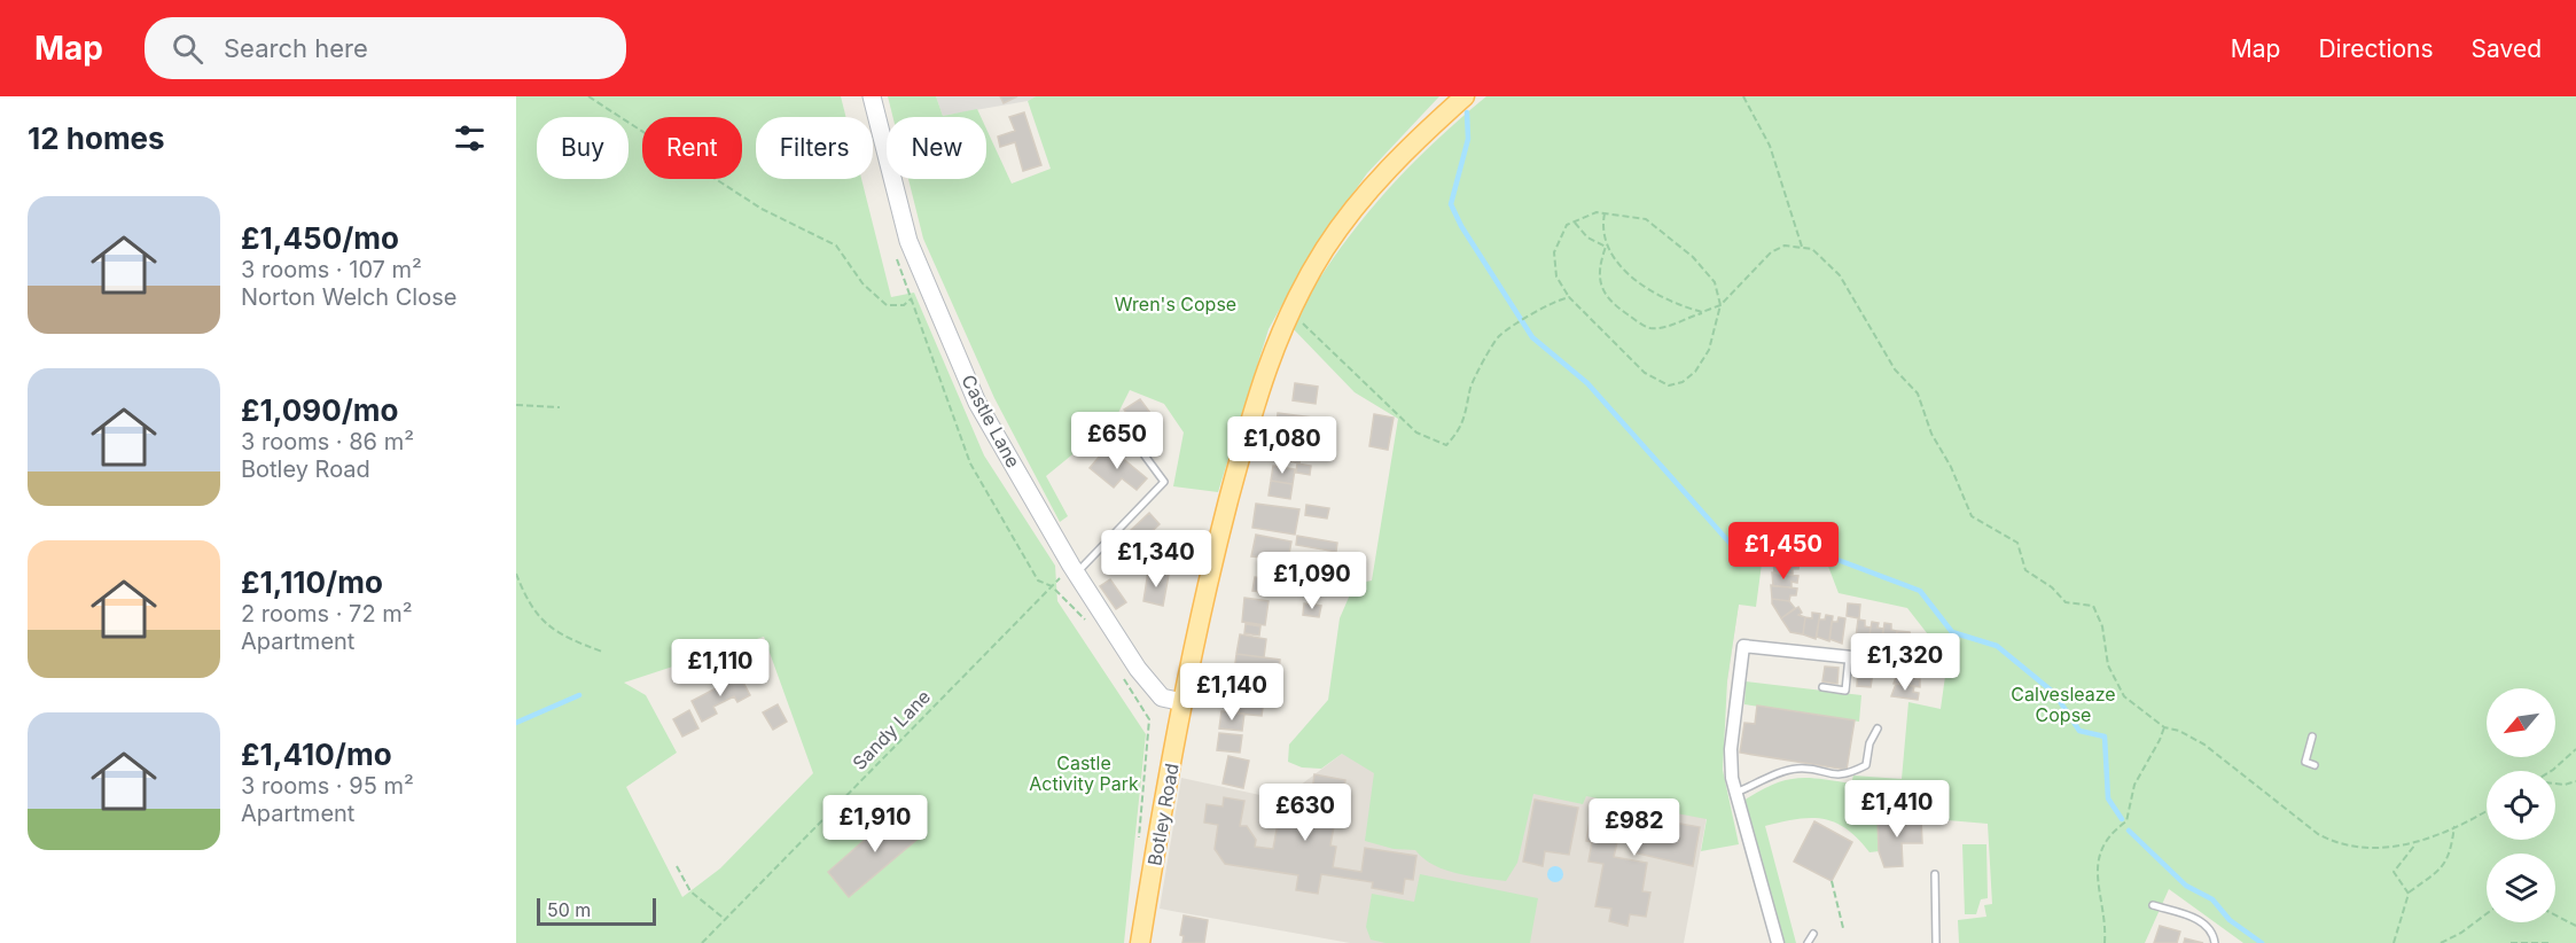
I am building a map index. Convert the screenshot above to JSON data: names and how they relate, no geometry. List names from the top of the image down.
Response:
{
  "streets": {
    "main road": ["Botley Road"],
    "street": ["Castle Lane"],
    "path": ["Sandy Lane"]
  },
  "crossings": [
    ["Castle Lane", "Sandy Lane"],
    ["Castle Lane", "Botley Road"]
  ],
  "parks": ["Wren's Copse", "Calvesleaze Copse", "Castle Activity Park"],
  "scale_bar": "50 m",
  "north": "bottom left",
  "page": {
    "header": "Map",
    "search": "Search here",
    "nav": ["Map", "Directions", "Saved"],
    "heading": "12 homes",
    "chip": [
      "Buy",
      "Rent",
      "Filters",
      "New"
    ],
    "list": [
      {
        "name": "£1,450/mo",
        "note": "3 rooms · 107 m² · Norton Welch Close"
      },
      {
        "name": "£1,090/mo",
        "note": "3 rooms · 86 m² · Botley Road"
      },
      {
        "name": "£1,110/mo",
        "note": "2 rooms · 72 m² · Apartment"
      },
      {
        "name": "£1,410/mo",
        "note": "3 rooms · 95 m² · Apartment"
      }
    ],
    "price": [
      "£650",
      "£1,080",
      "£1,450",
      "£1,340",
      "£1,090",
      "£1,320",
      "£1,110",
      "£1,140",
      "£1,410",
      "£630",
      "£1,910",
      "£982"
    ],
    "scale": "50 m"
  }
}
